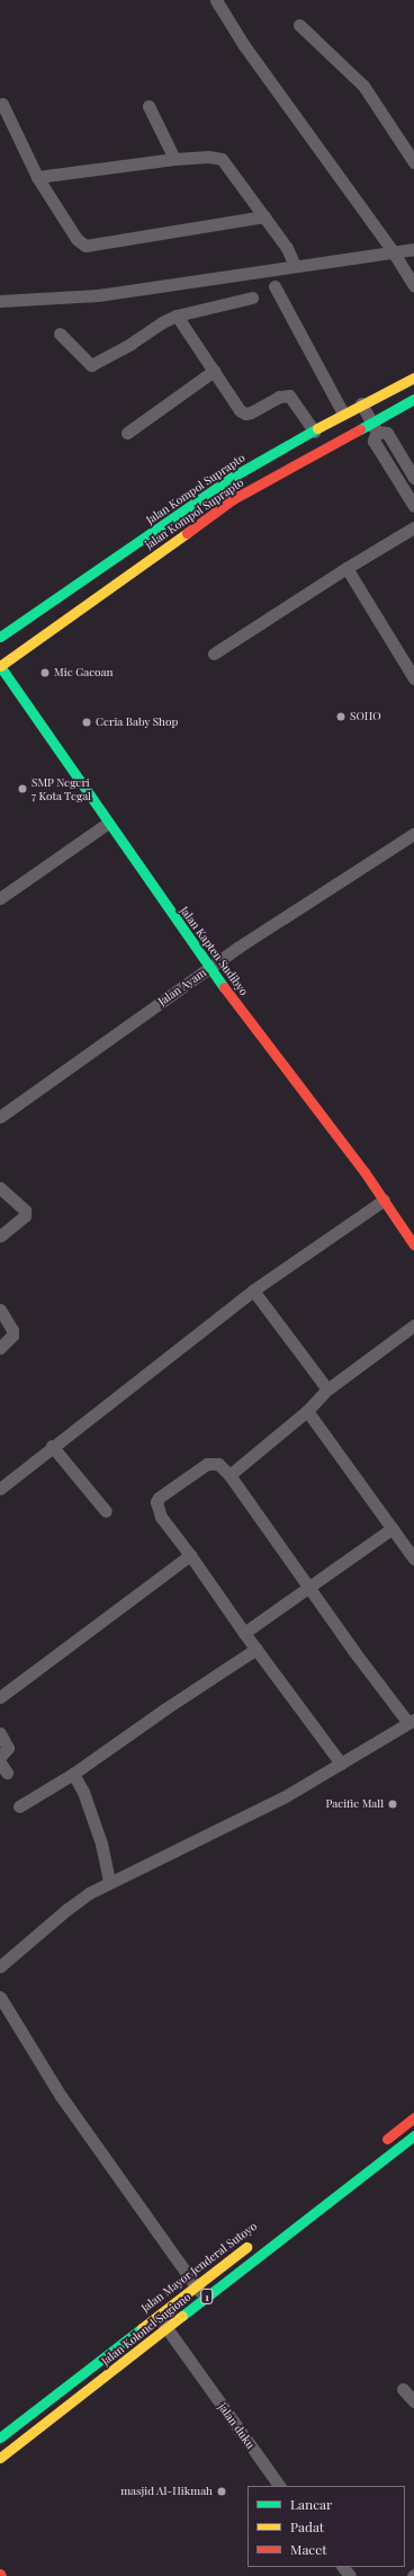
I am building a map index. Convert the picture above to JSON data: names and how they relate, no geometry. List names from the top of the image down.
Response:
{
  "streets": {
    "main road": [
      "Jalan Kompol Suprapto",
      "jalan Kompol Suprapto",
      "Jalan Kapten Sudibyo",
      "Jalan Mayor Jenderal Sutoyo",
      "1",
      "Jalan Kolonel Sugiono"
    ],
    "street": ["Jalan Ayam", "jalan duku"]
  },
  "crossings": [
    ["jalan Kompol Suprapto", "Jalan Kapten Sudibyo"],
    ["Jalan Kapten Sudibyo", "Jalan Ayam"],
    ["Jalan Mayor Jenderal Sutoyo", "jalan duku"],
    ["Jalan Kolonel Sugiono", "jalan duku"]
  ],
  "places": [
    "Mie Gacoan",
    "SOHO",
    "Ceria Baby Shop",
    "SMP Negeri 7 Kota Tegal",
    "Pacific Mall",
    "masjid Al-Hikmah"
  ],
  "legend": ["Lancar", "Padat", "Macet"]
}
